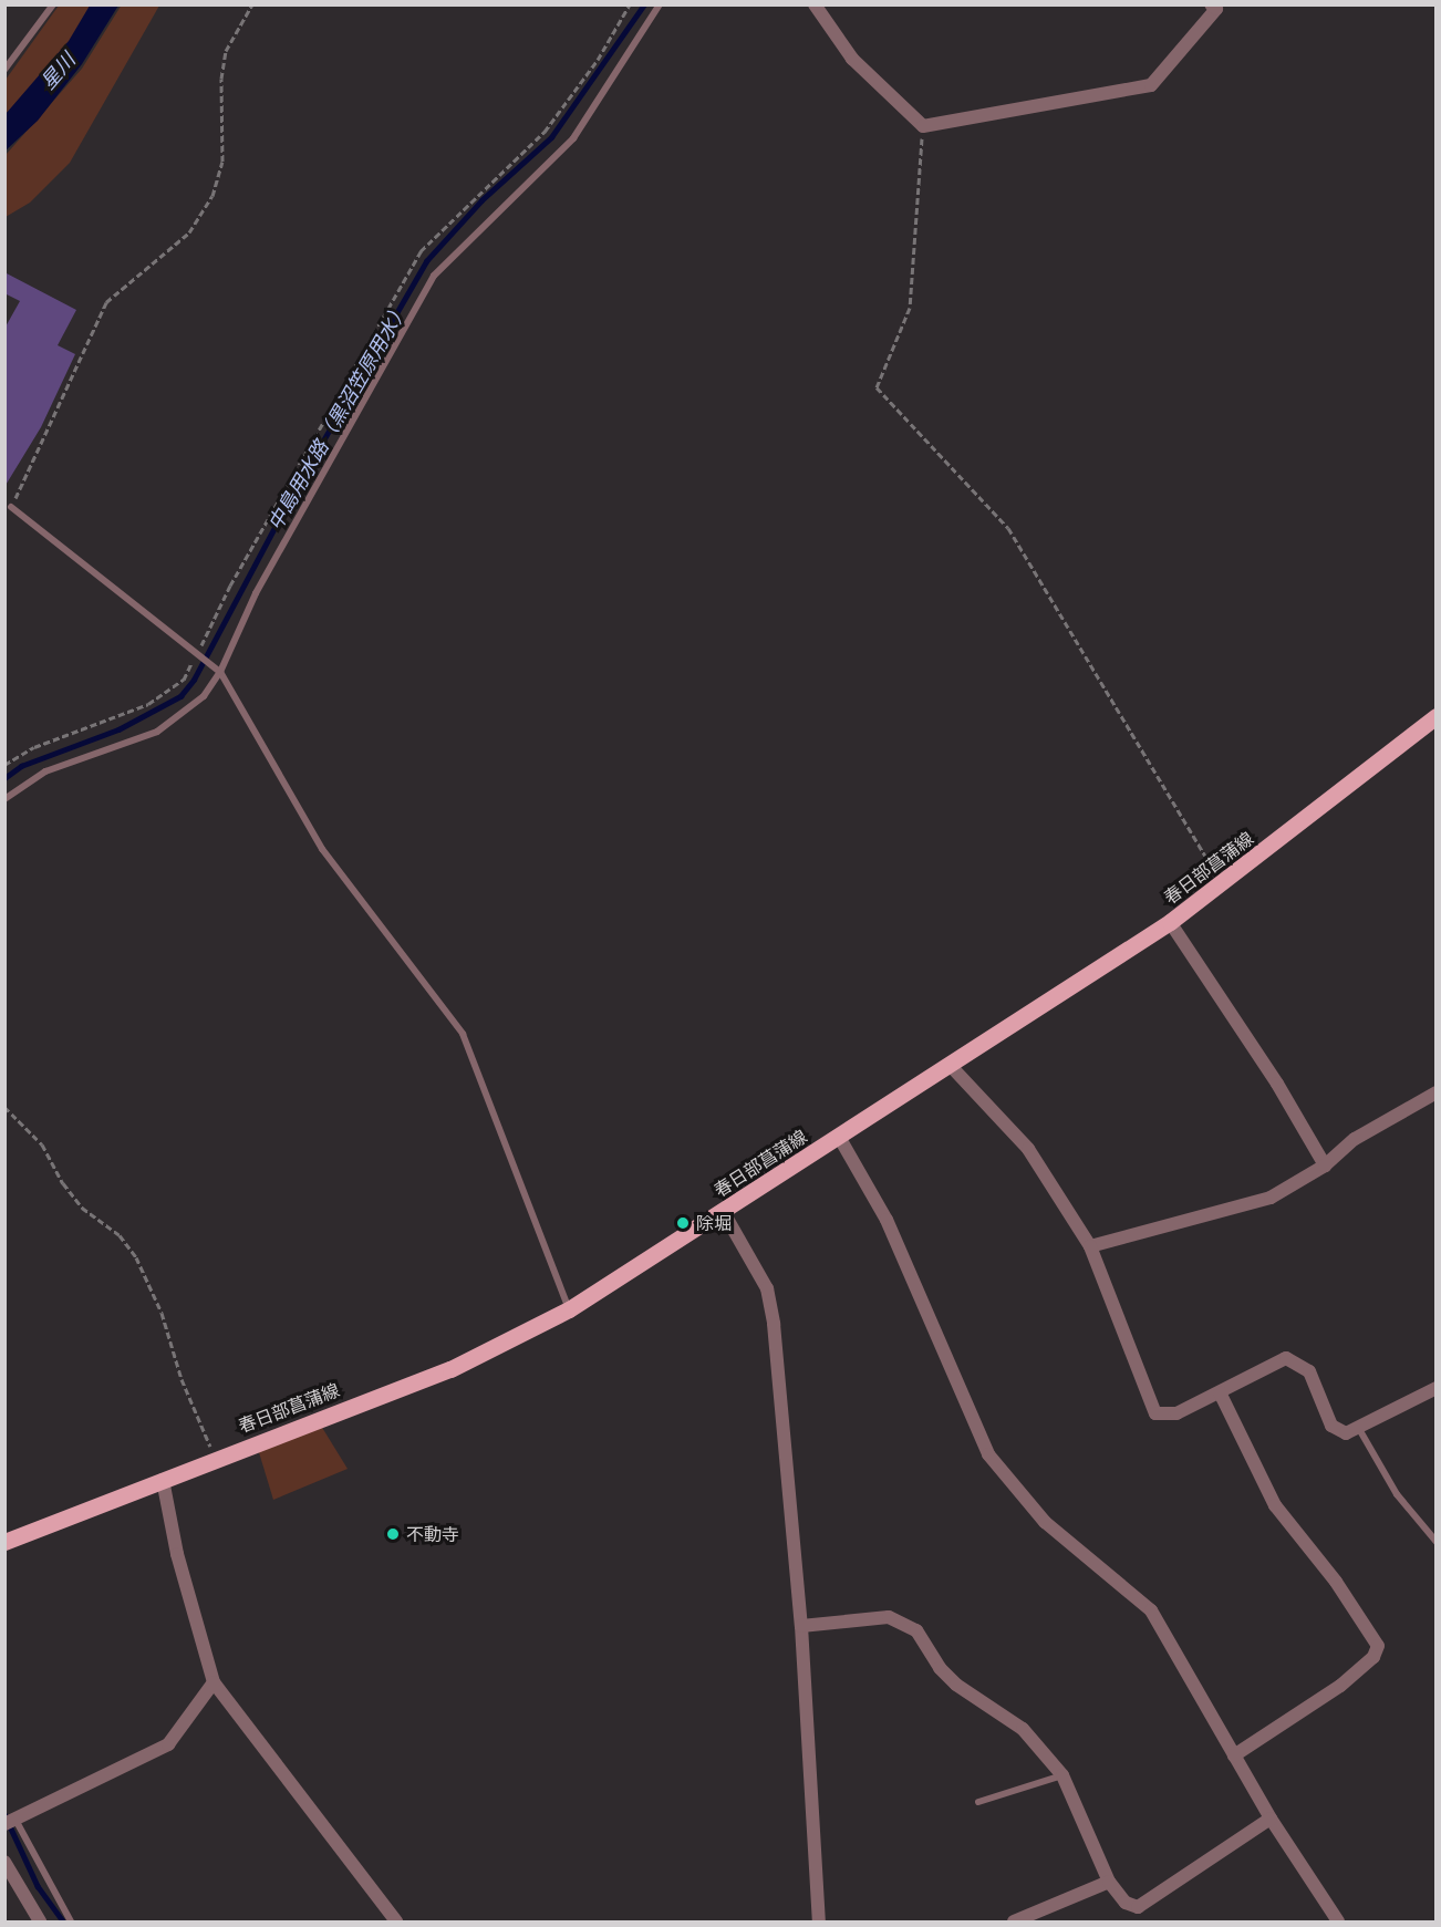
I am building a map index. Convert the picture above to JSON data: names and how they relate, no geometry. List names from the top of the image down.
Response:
{
  "streets": {
    "main road": ["春日部菖蒲線"]
  },
  "water": ["星川", "中島用水路（黒沼笠原用水）"],
  "places": ["除堀", "不動寺"]
}
